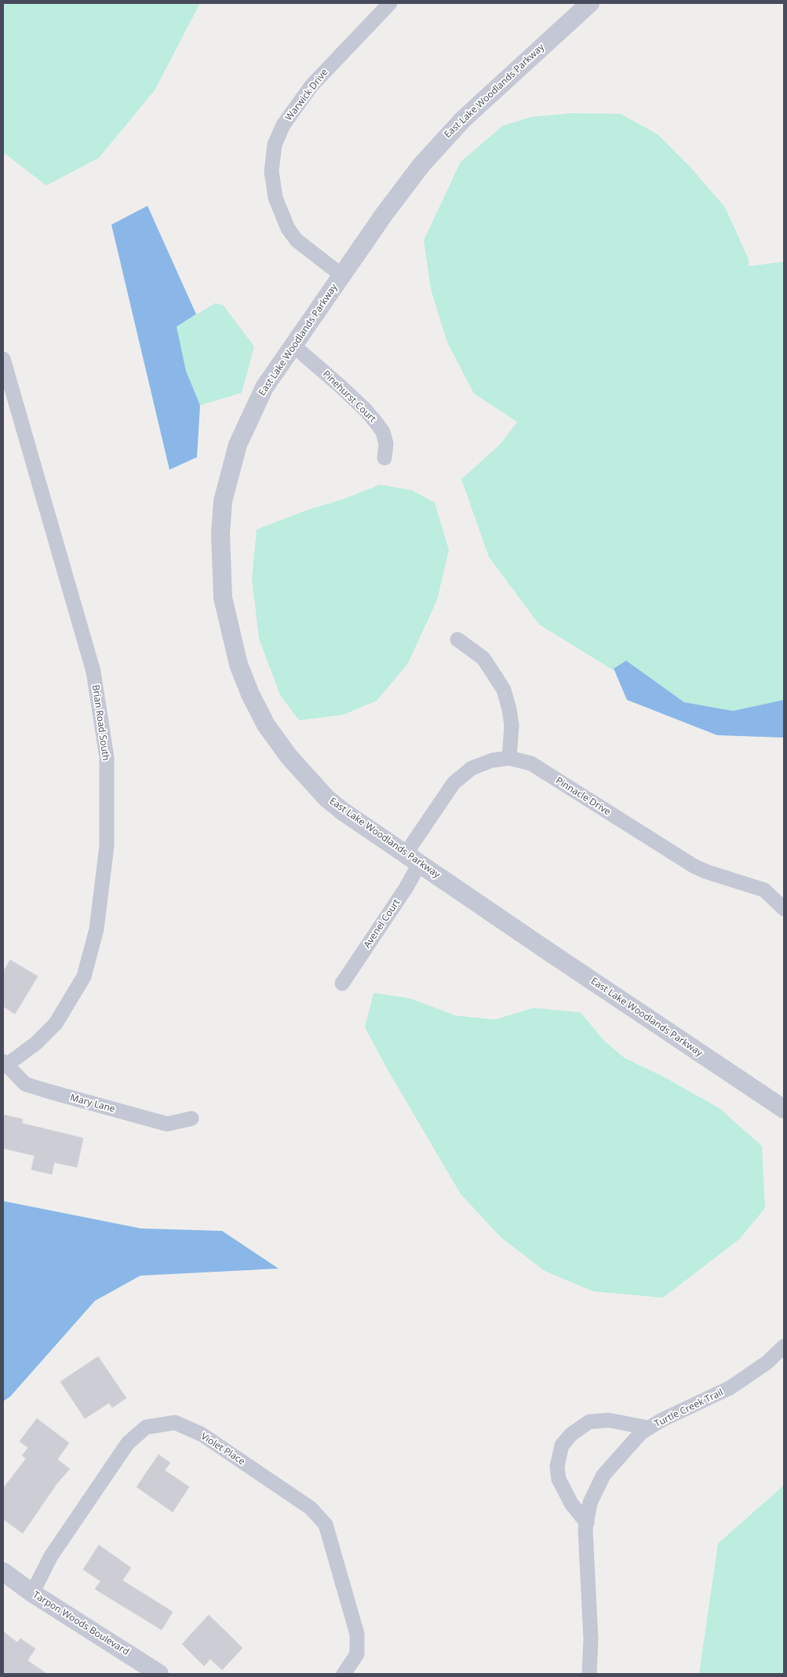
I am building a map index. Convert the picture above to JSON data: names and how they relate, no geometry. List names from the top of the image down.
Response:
{
  "streets": {
    "street": [
      "East Lake Woodlands Parkway",
      "Warwick Drive",
      "Pinehurst Court",
      "Brian Road South",
      "Pinnacle Drive",
      "Avenel Court",
      "Mary Lane",
      "Turtle Creek Trail",
      "Violet Place",
      "Tarpon Woods Boulevard"
    ]
  },
  "crossings": [
    ["East Lake Woodlands Parkway", "Warwick Drive"],
    ["East Lake Woodlands Parkway", "Pinehurst Court"],
    ["East Lake Woodlands Parkway", "Pinnacle Drive"],
    ["East Lake Woodlands Parkway", "Avenel Court"],
    ["Brian Road South", "Mary Lane"],
    ["Pinnacle Drive", "Avenel Court"],
    ["Violet Place", "Tarpon Woods Boulevard"]
  ]
}
